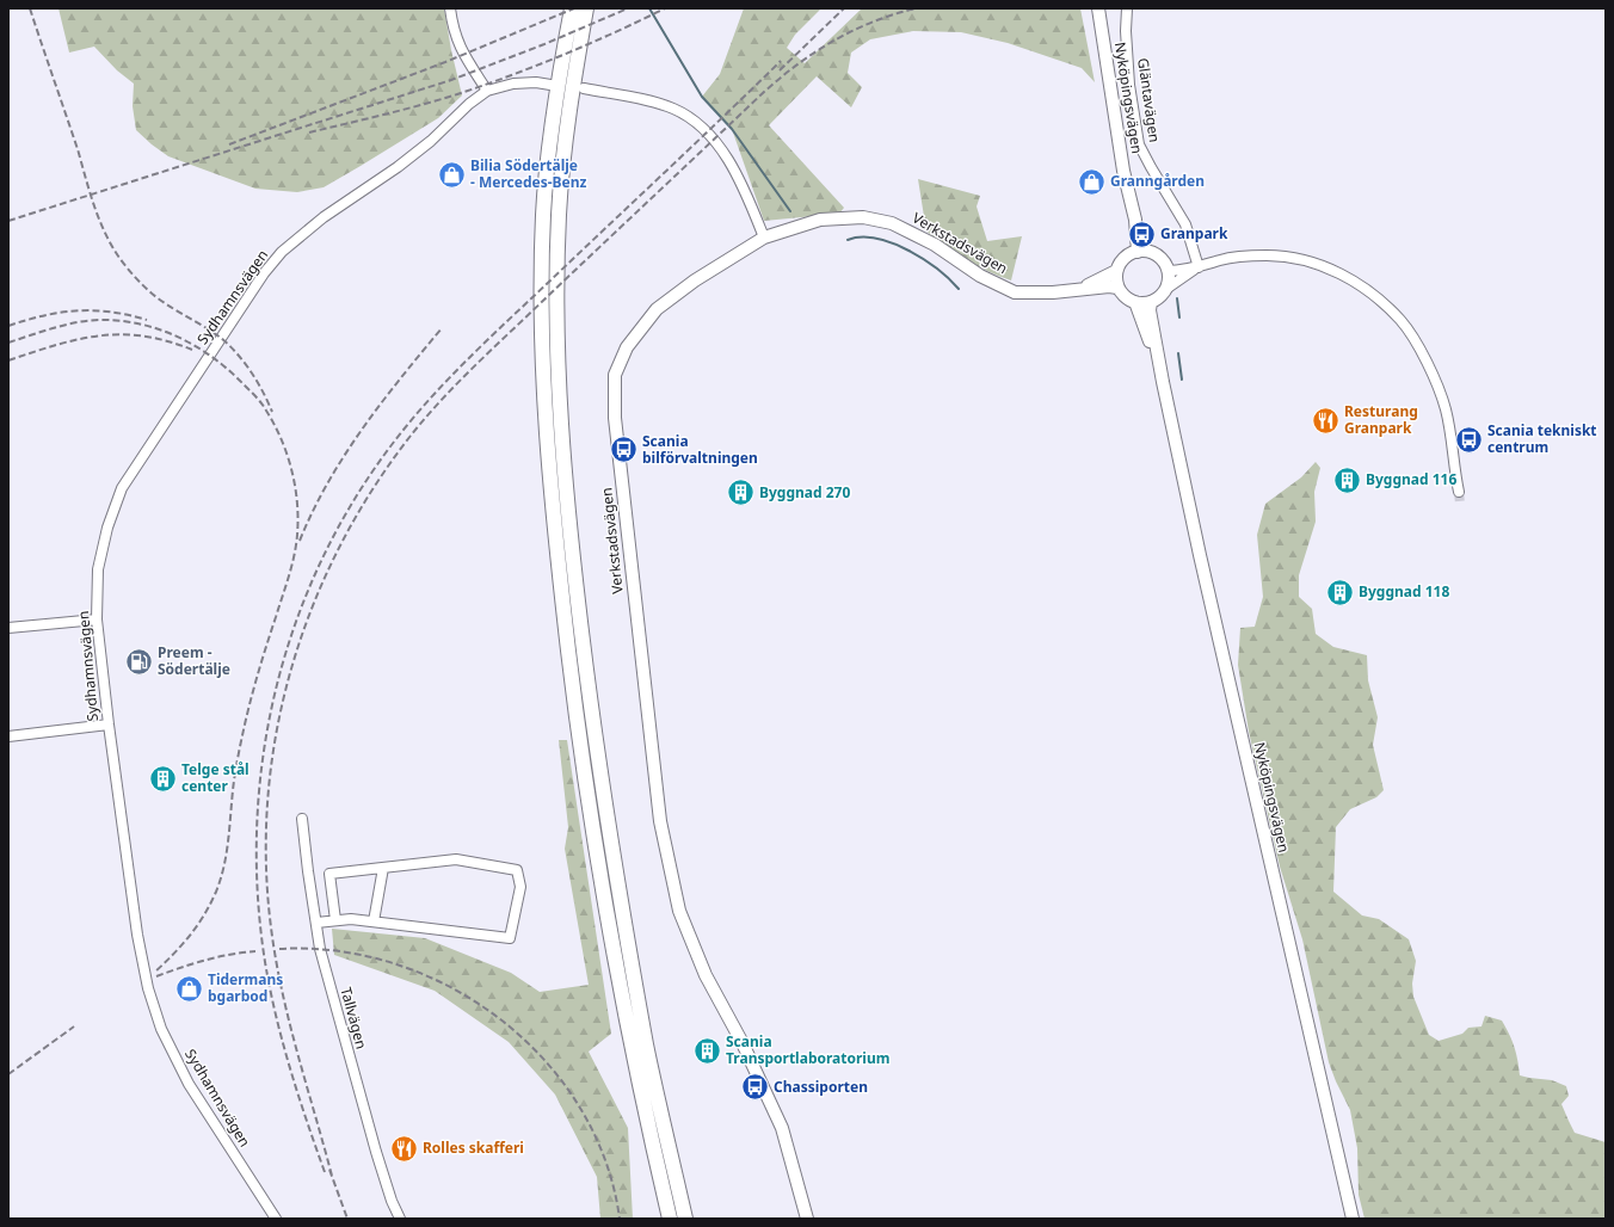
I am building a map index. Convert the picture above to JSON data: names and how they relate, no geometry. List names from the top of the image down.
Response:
{
  "streets": {
    "main road": ["Nyköpingsvägen", "Verkstadsvägen"],
    "street": ["Gläntavägen", "Sydhamnsvägen", "Tallvägen"]
  },
  "crossings": [
    ["Nyköpingsvägen", "Verkstadsvägen"]
  ],
  "places": {
    "shop": ["Bilia Södertälje - Mercedes-Benz", "Granngården", "Tidermans bgarbod"],
    "bus stop": [
      "Granpark",
      "Scania tekniskt centrum",
      "Scania bilförvaltningen",
      "Chassiporten"
    ],
    "restaurant": ["Resturang Granpark", "Rolles skafferi"],
    "building": [
      "Byggnad 116",
      "Byggnad 270",
      "Byggnad 118",
      "Telge stål center",
      "Scania Transportlaboratorium"
    ],
    "fuel station": ["Preem - Södertälje"]
  }
}
